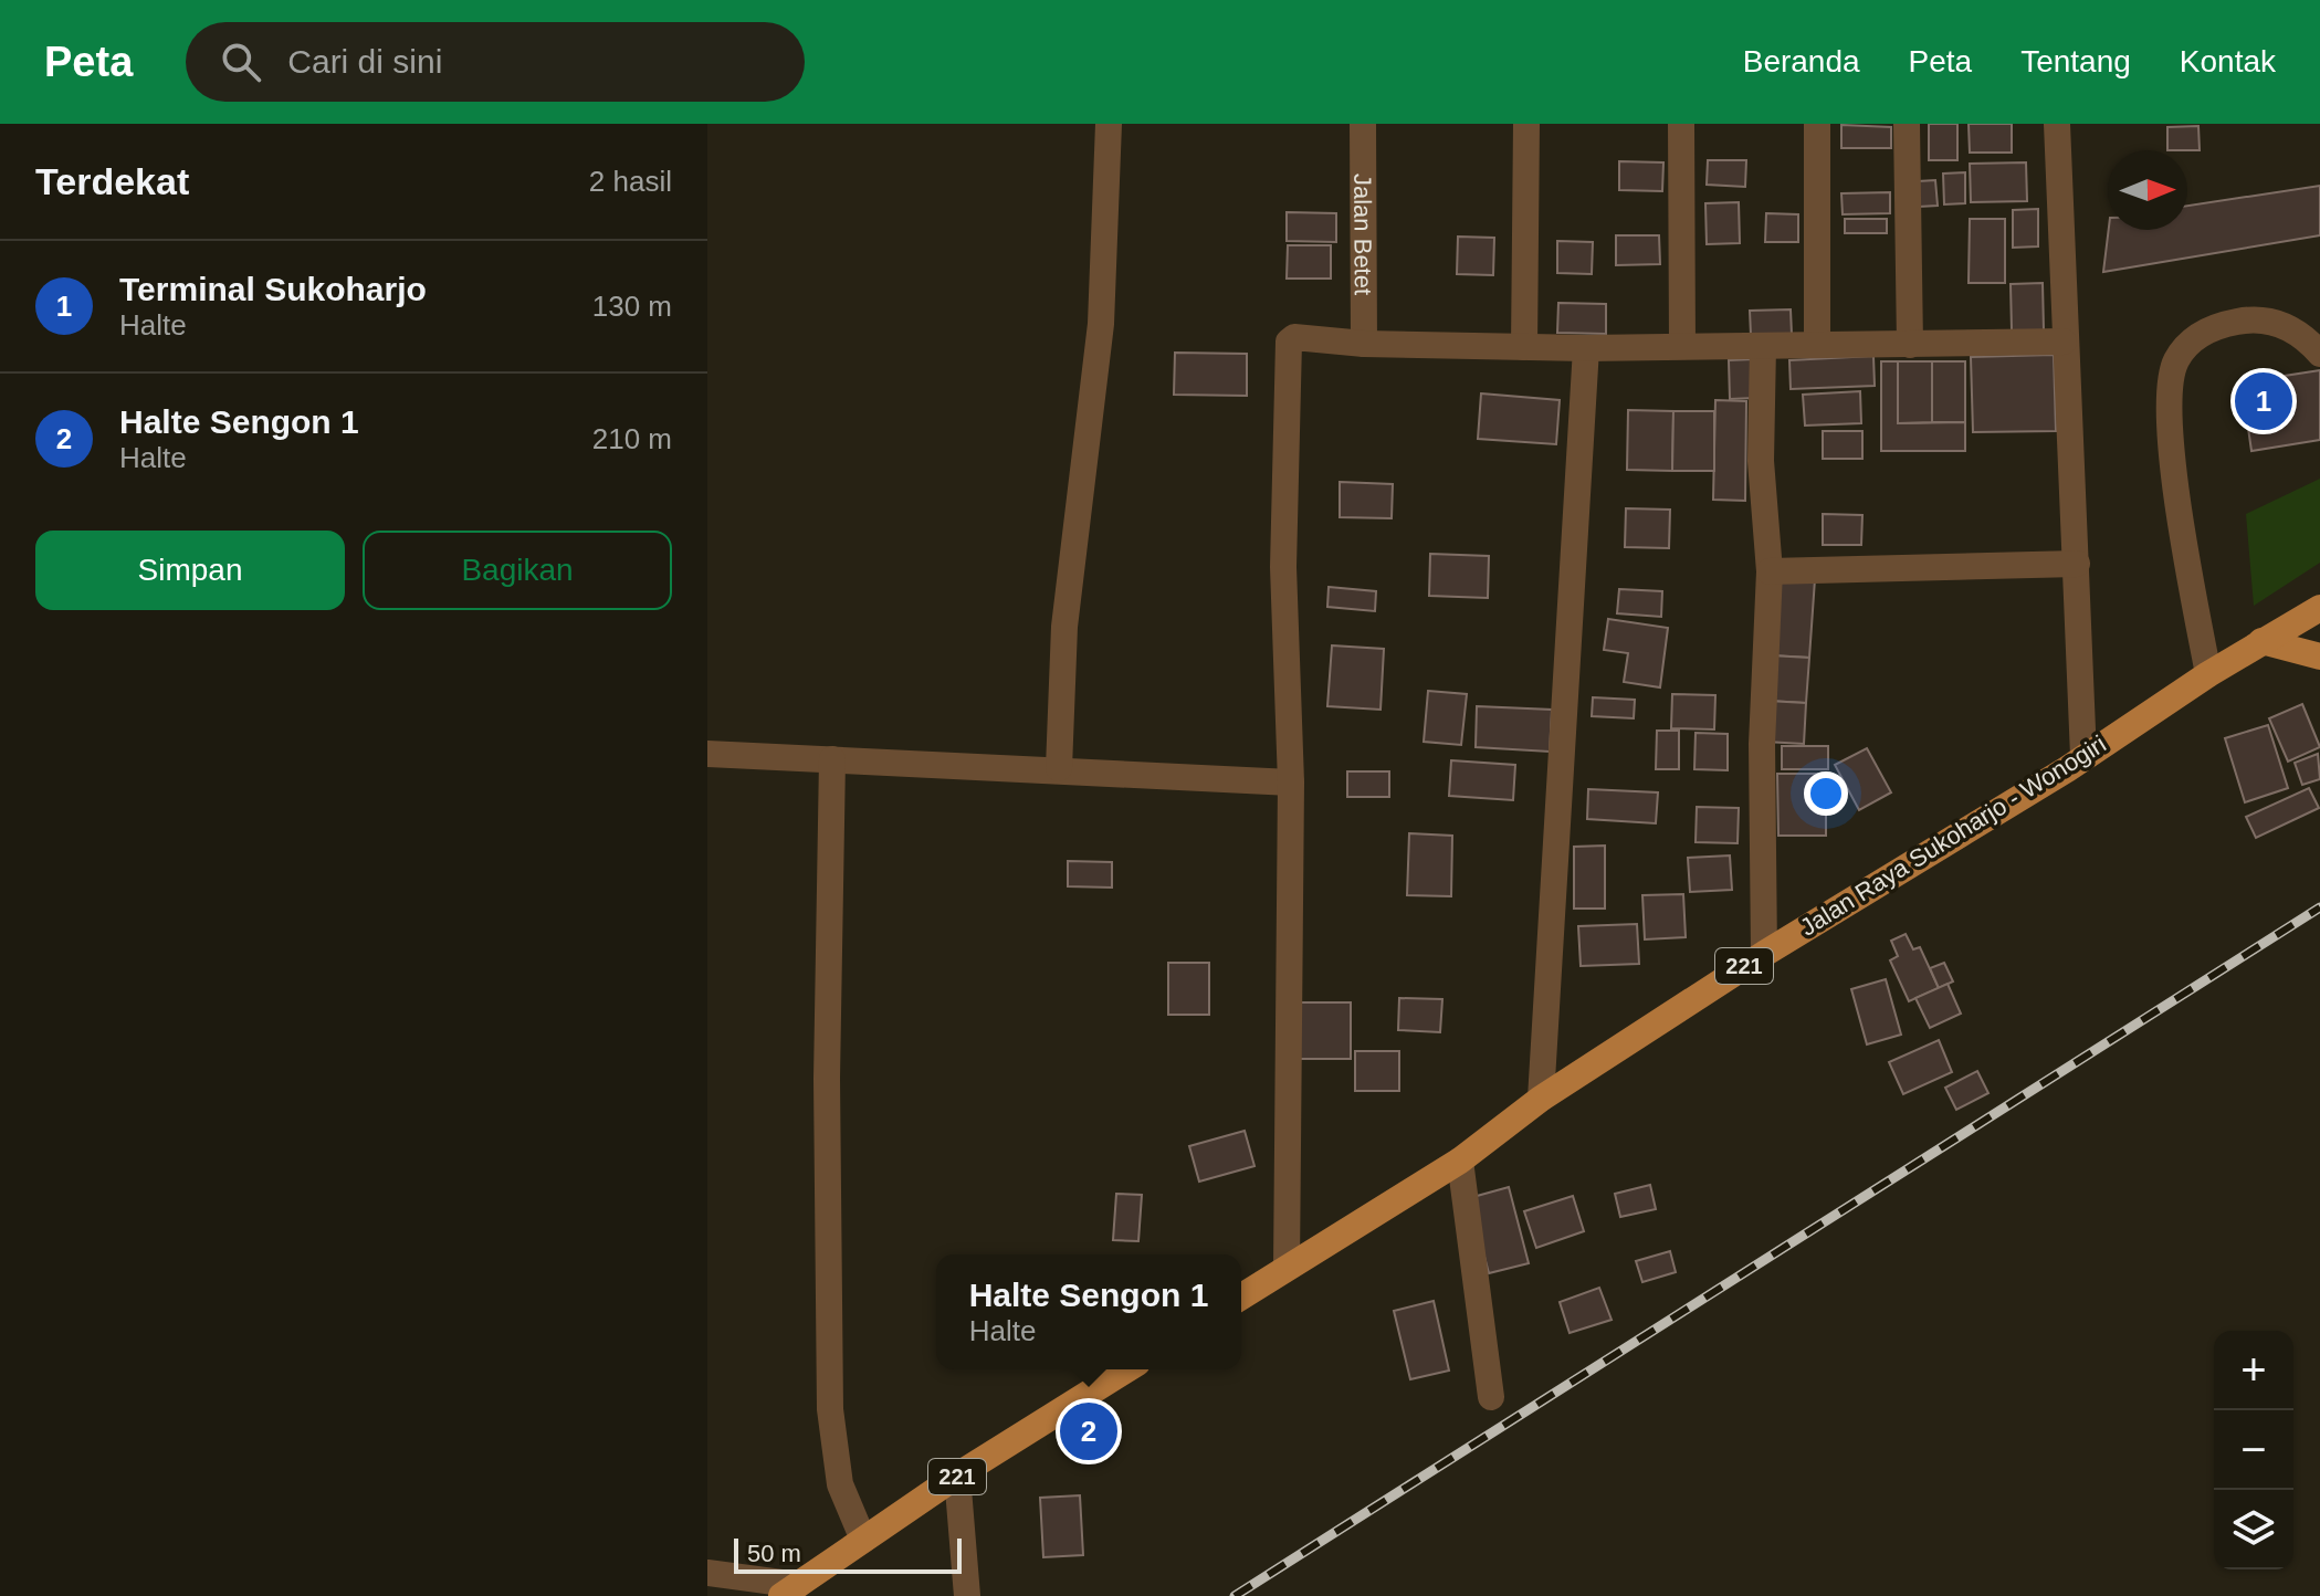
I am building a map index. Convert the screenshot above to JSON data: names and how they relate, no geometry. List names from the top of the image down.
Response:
{
  "streets": {
    "main road": ["Jalan Raya Sukoharjo - Wonogiri", "221"],
    "street": ["Jalan Betet"]
  },
  "scale_bar": "50 m",
  "north": "right",
  "page": {
    "header": "Peta",
    "search": "Cari di sini",
    "nav": [
      "Beranda",
      "Peta",
      "Tentang",
      "Kontak"
    ],
    "heading": ["Terdekat", "2 hasil"],
    "list": [
      {
        "mark": "1",
        "name": "Terminal Sukoharjo",
        "note": "Halte",
        "value": "130 m"
      },
      {
        "mark": "2",
        "name": "Halte Sengon 1",
        "note": "Halte",
        "value": "210 m"
      }
    ],
    "pins": ["1", "2"],
    "buttons": ["Simpan", "Bagikan"],
    "popup": ["Halte Sengon 1", "Halte"],
    "map_buttons": ["+", "−"],
    "scale": "50 m"
  }
}
